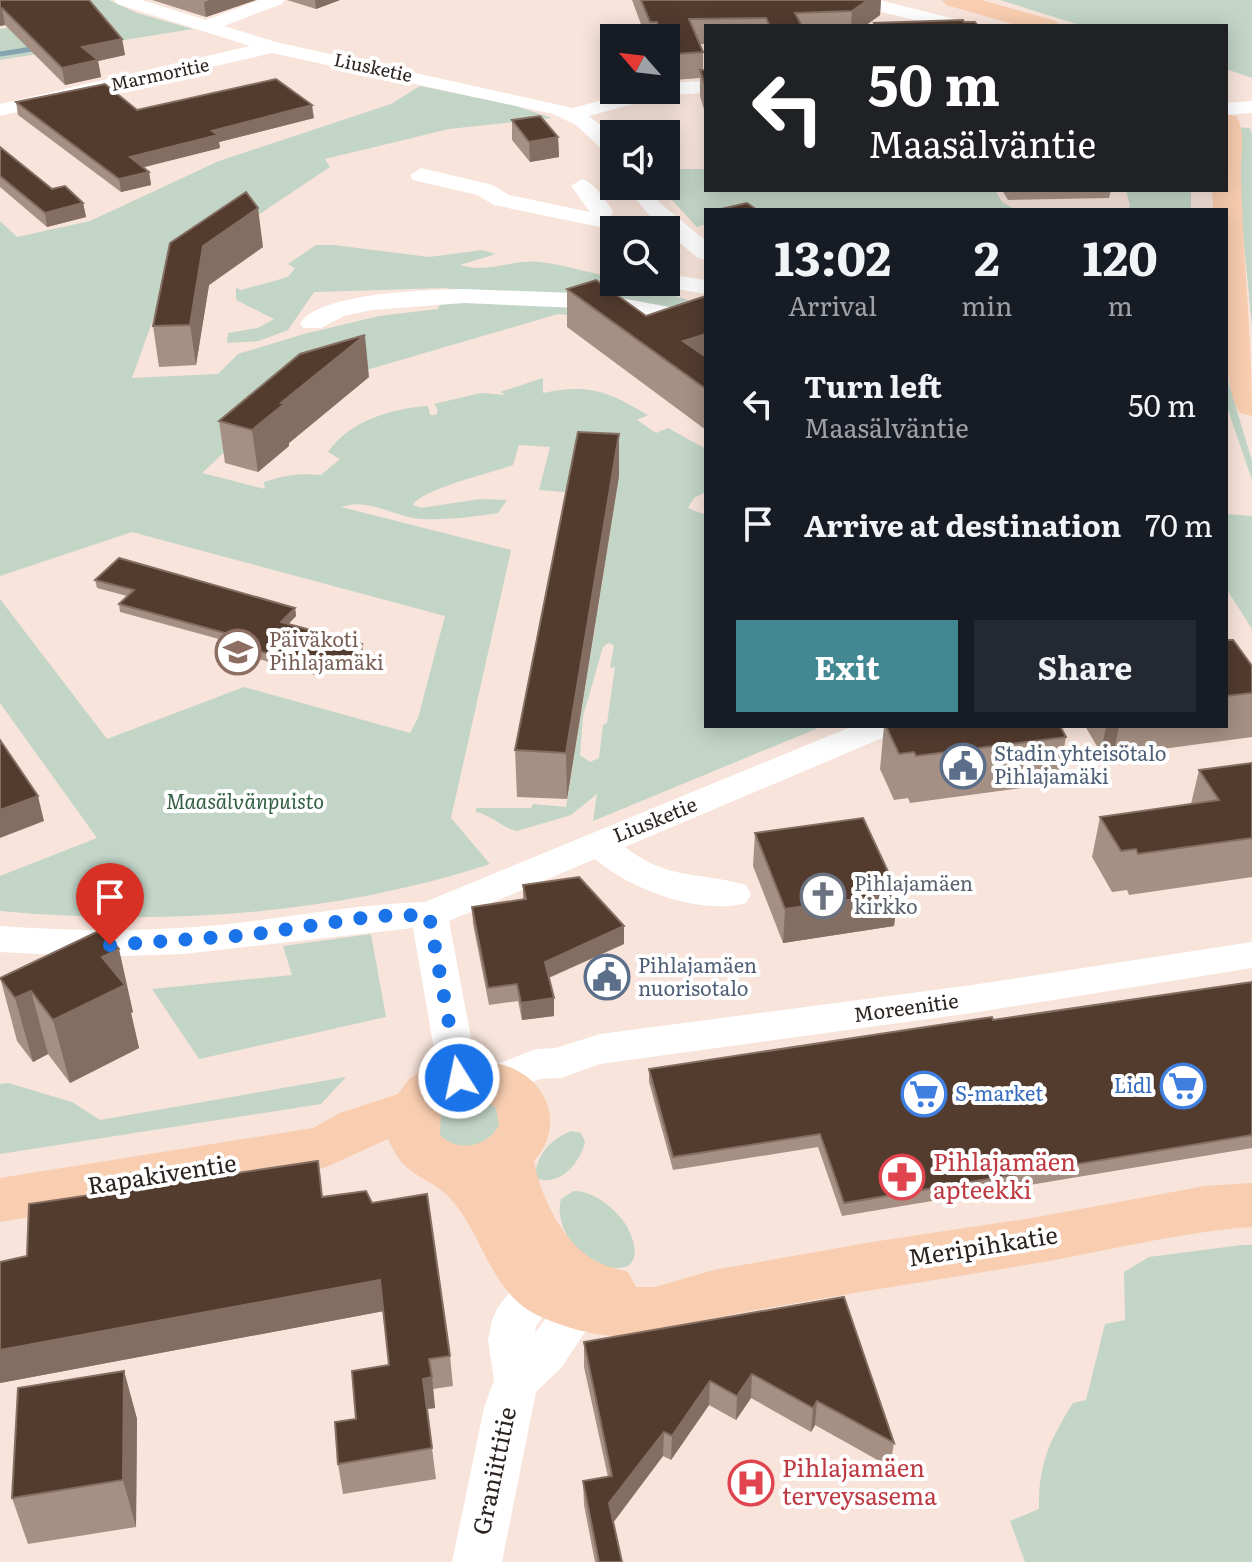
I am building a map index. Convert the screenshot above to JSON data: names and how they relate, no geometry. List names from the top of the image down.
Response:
{
  "streets": {
    "main road": ["Rapakiventie", "Meripihkatie"],
    "street": [
      "Liusketie",
      "Marmoritie",
      "Moreenitie",
      "Graniittitie"
    ]
  },
  "crossings": [
    ["Liusketie", "Marmoritie"],
    ["Moreenitie", "Rapakiventie"],
    ["Meripihkatie", "Graniittitie"]
  ],
  "parks": ["Maasälvänpuisto"],
  "places": {
    "school or university": ["Päiväkoti Pihlajamäki"],
    "public building": ["Stadin yhteisötalo Pihlajamäki", "Pihlajamäen nuorisotalo"],
    "church": ["Pihlajamäen kirkko"],
    "supermarket": ["Lidl", "S-market"],
    "pharmacy": ["Pihlajamäen apteekki"],
    "hospital": ["Pihlajamäen terveysasema"]
  },
  "north": "top left",
  "page": {
    "turn": ["50 m", "Maasälväntie"],
    "eta": [
      "13:02",
      "Arrival",
      "2",
      "min",
      "120",
      "m"
    ],
    "list": [
      {
        "name": "Turn left",
        "note": "Maasälväntie",
        "value": "50 m"
      },
      {
        "name": "Arrive at destination",
        "value": "70 m"
      }
    ],
    "buttons": ["Exit", "Share"]
  }
}
